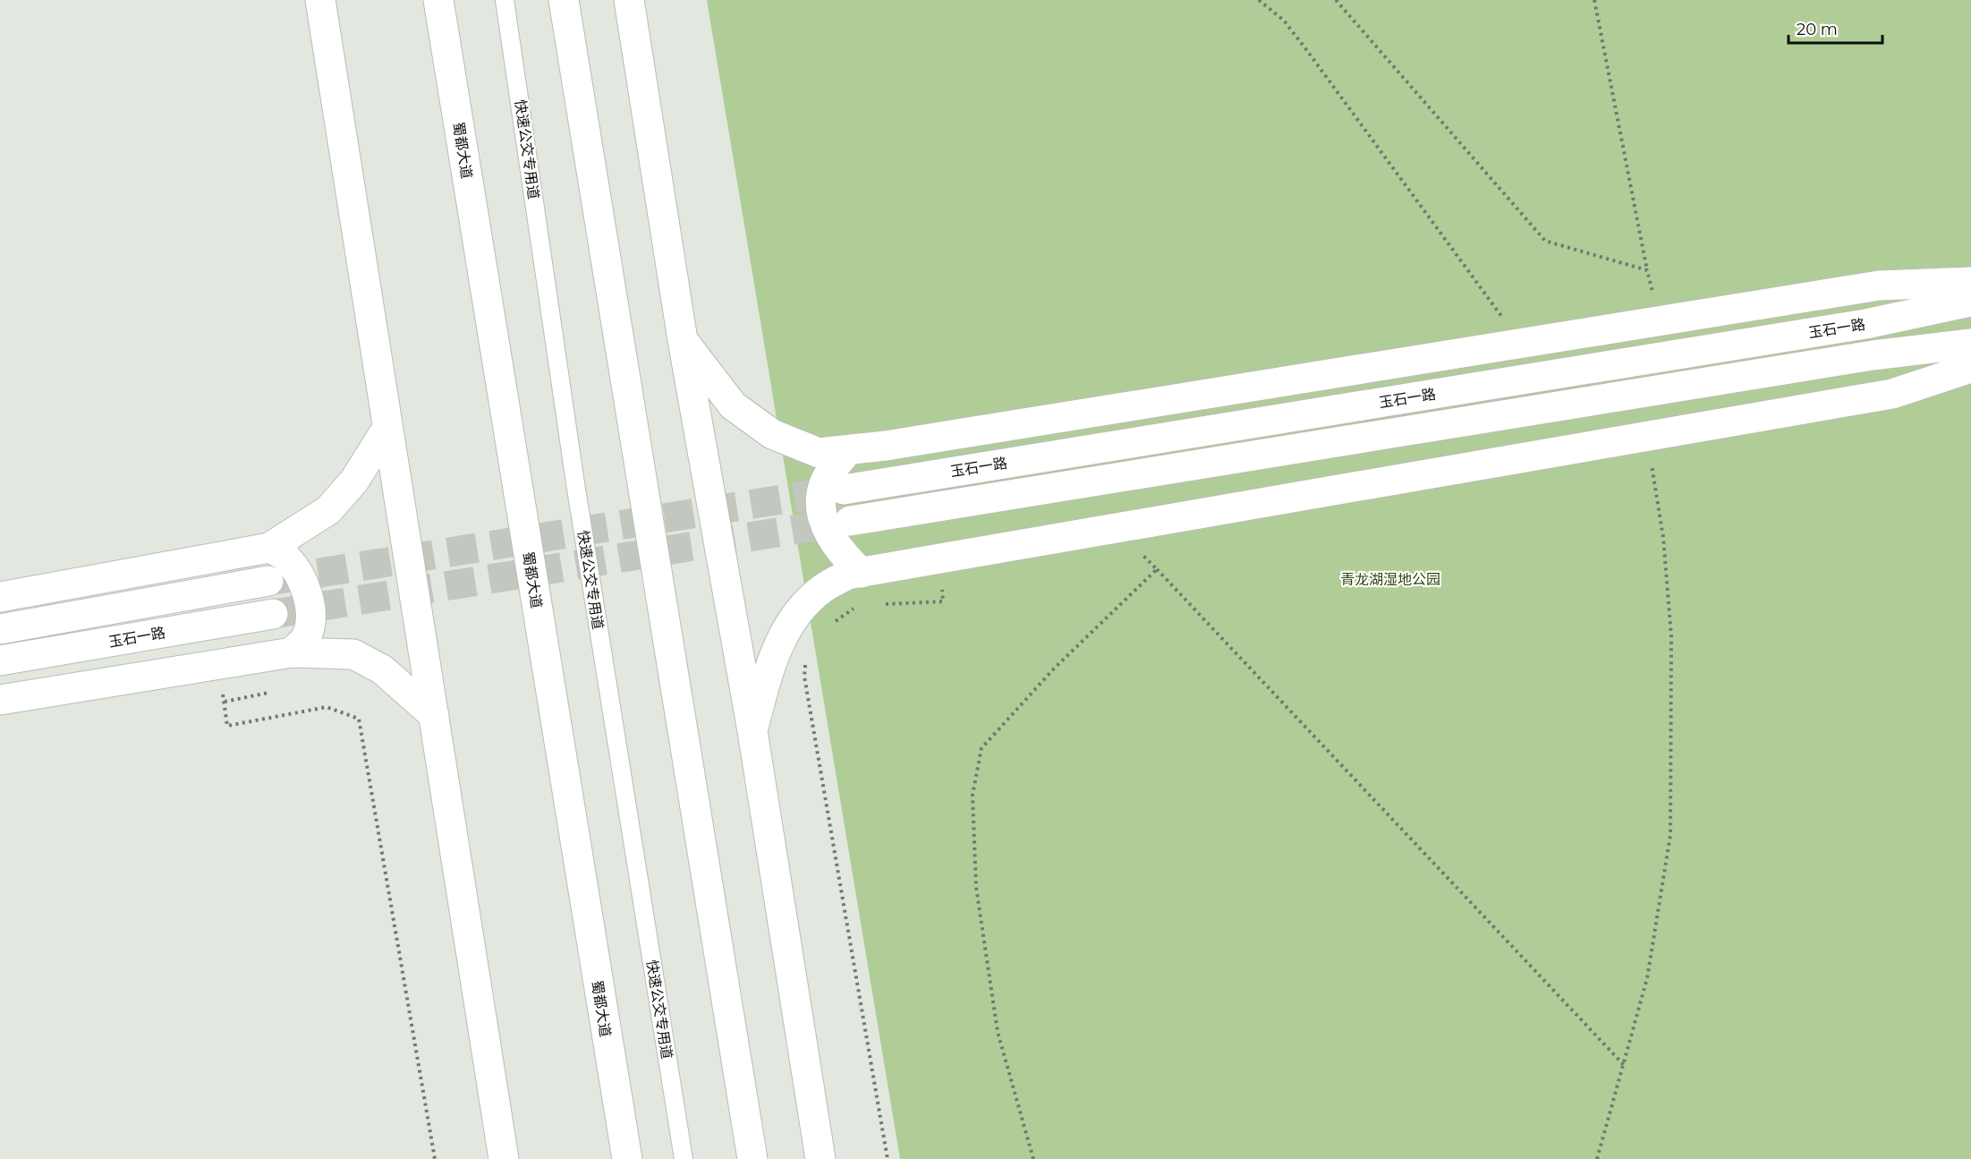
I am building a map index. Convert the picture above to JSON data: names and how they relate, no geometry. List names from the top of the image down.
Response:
{
  "streets": {
    "main road": ["蜀都大道", "玉石一路"],
    "lane": ["快速公交专用道"]
  },
  "parks": ["青龙湖湿地公园"],
  "scale_bar": "20 m"
}
